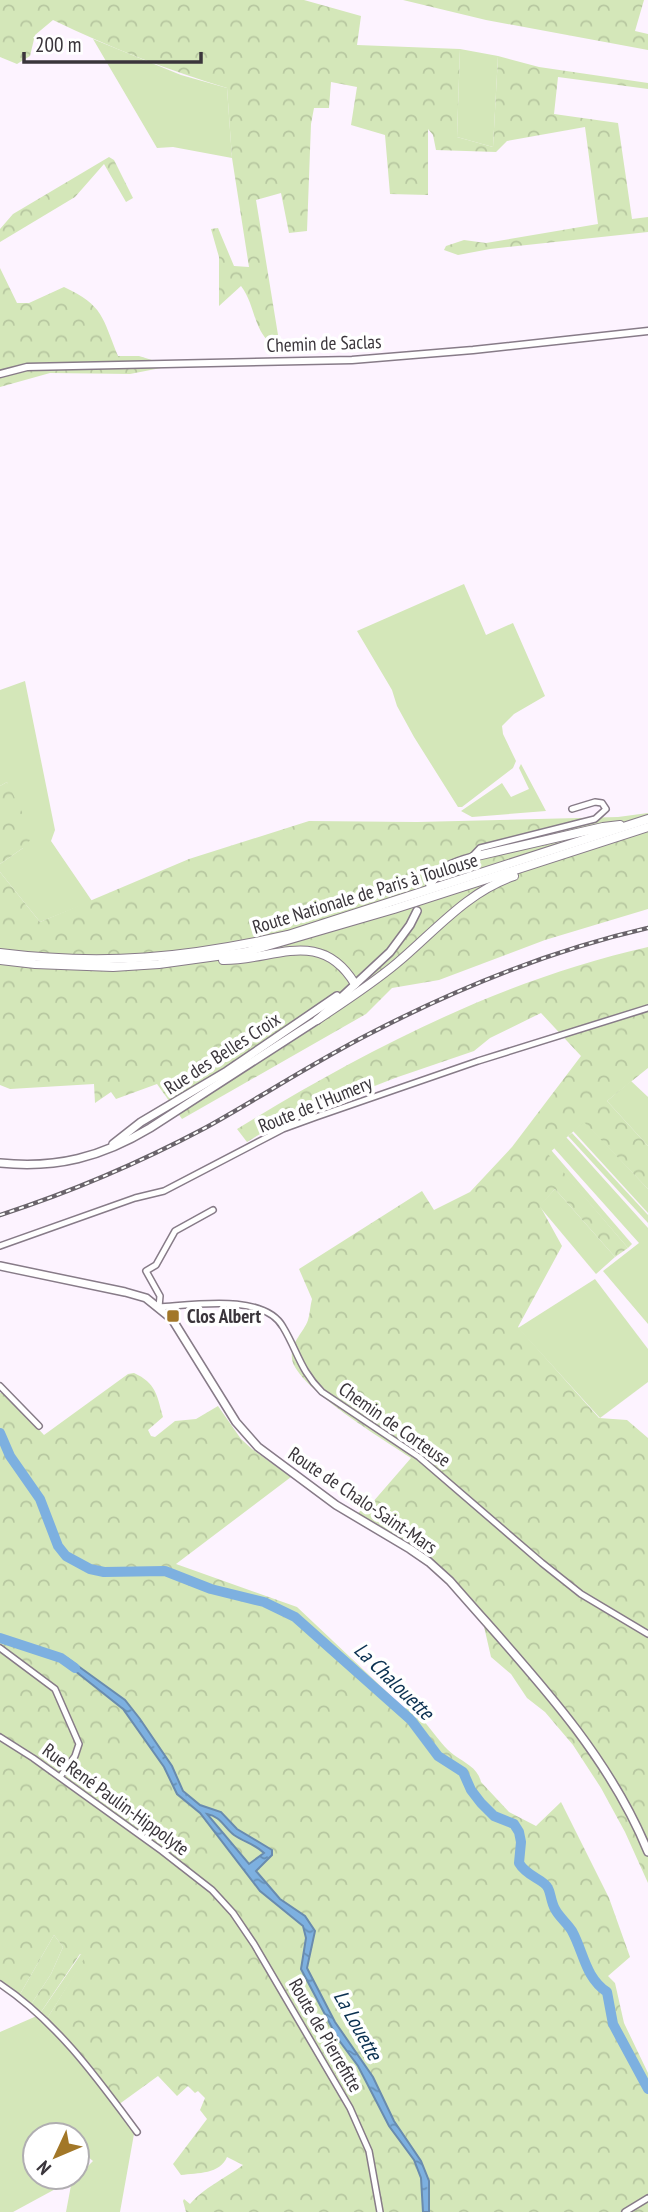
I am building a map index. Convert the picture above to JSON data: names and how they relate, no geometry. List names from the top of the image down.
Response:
{
  "streets": {
    "main road": ["Route Nationale de Paris à Toulouse", "Rue des Belles Croix", "Route de Chalo-Saint-Mars"],
    "street": [
      "Chemin de Saclas",
      "Route de l'Humery",
      "Chemin de Corteuse",
      "Rue René Paulin-Hippolyte",
      "Route de Pierrefitte"
    ]
  },
  "crossings": [
    ["Chemin de Corteuse", "Route de Chalo-Saint-Mars"],
    ["Rue René Paulin-Hippolyte", "Route de Pierrefitte"]
  ],
  "water": ["La Chalouette", "La Louette"],
  "places": {
    "transit": ["Clos Albert"]
  },
  "scale_bar": "200 m",
  "north": "bottom left"
}
